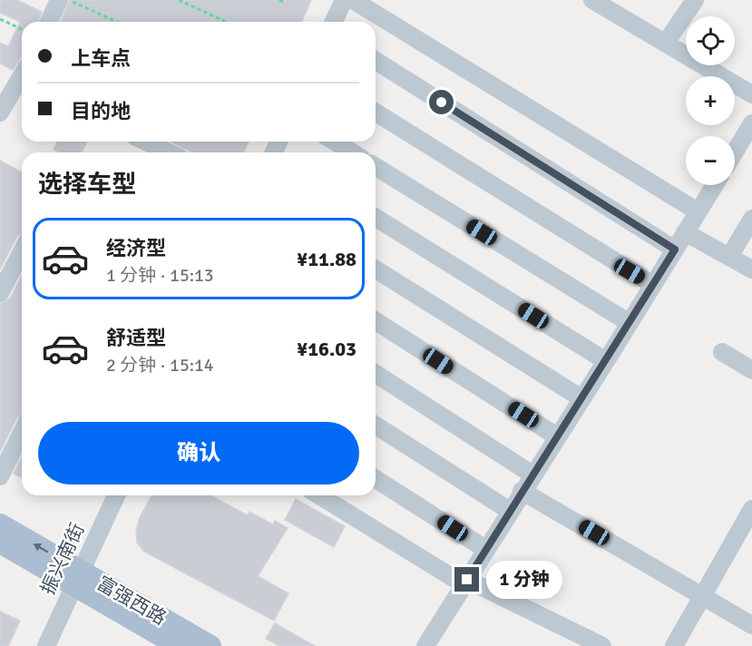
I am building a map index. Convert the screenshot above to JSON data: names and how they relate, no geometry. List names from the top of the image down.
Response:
{
  "streets": {
    "main road": ["富强西路"],
    "street": ["振兴南街"]
  },
  "crossings": [
    ["振兴南街", "富强西路"]
  ],
  "page": {
    "map_buttons": ["+", "−"],
    "banner": ["上车点", "目的地"],
    "heading": "选择车型",
    "list": [
      {
        "name": "经济型",
        "note": "1 分钟 · 15:13",
        "value": "¥11.88"
      },
      {
        "name": "舒适型",
        "note": "2 分钟 · 15:14",
        "value": "¥16.03"
      }
    ],
    "buttons": "确认",
    "bubble": "1 分钟"
  }
}
